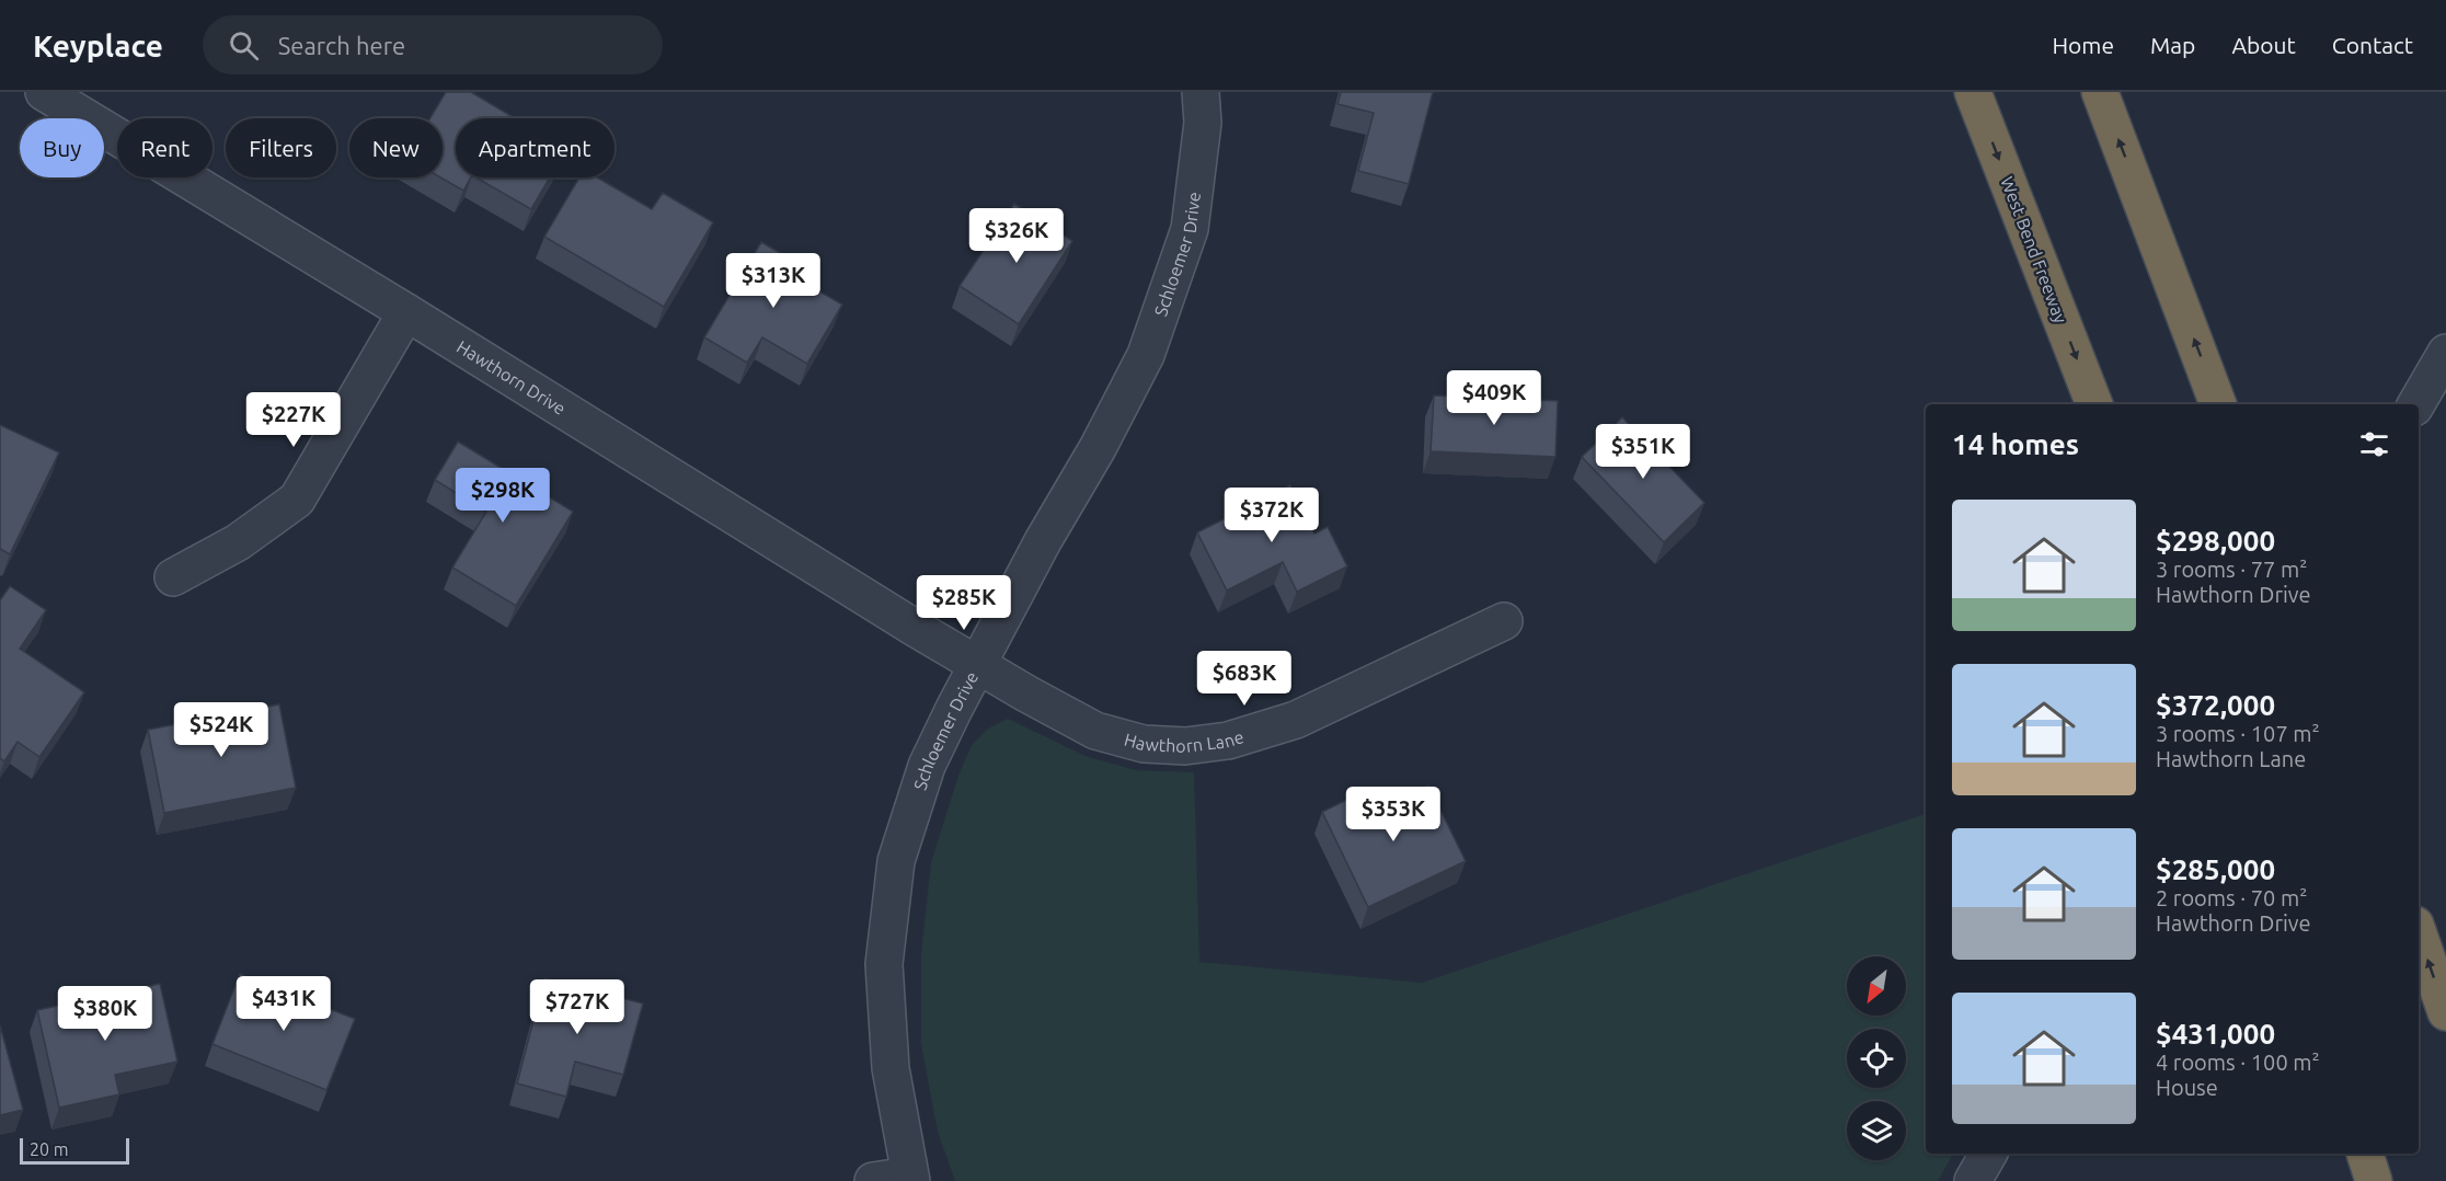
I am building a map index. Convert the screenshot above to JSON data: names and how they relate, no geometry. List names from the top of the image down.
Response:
{
  "streets": {
    "highway": ["West Bend Freeway"],
    "street": ["Schloemer Drive", "Hawthorn Drive", "Hawthorn Lane"]
  },
  "crossings": [
    ["Schloemer Drive", "Hawthorn Drive"],
    ["Schloemer Drive", "Hawthorn Lane"],
    ["Hawthorn Drive", "Hawthorn Lane"]
  ],
  "scale_bar": "20 m",
  "north": "bottom left",
  "page": {
    "header": "Keyplace",
    "search": "Search here",
    "nav": [
      "Home",
      "Map",
      "About",
      "Contact"
    ],
    "chip": [
      "Buy",
      "Rent",
      "Filters",
      "New",
      "Apartment"
    ],
    "price": [
      "$326K",
      "$313K",
      "$409K",
      "$227K",
      "$351K",
      "$298K",
      "$372K",
      "$285K",
      "$683K",
      "$524K",
      "$353K",
      "$431K",
      "$727K",
      "$380K"
    ],
    "heading": "14 homes",
    "list": [
      {
        "name": "$298,000",
        "note": "3 rooms · 77 m² · Hawthorn Drive"
      },
      {
        "name": "$372,000",
        "note": "3 rooms · 107 m² · Hawthorn Lane"
      },
      {
        "name": "$285,000",
        "note": "2 rooms · 70 m² · Hawthorn Drive"
      },
      {
        "name": "$431,000",
        "note": "4 rooms · 100 m² · House"
      }
    ],
    "scale": "20 m"
  }
}
